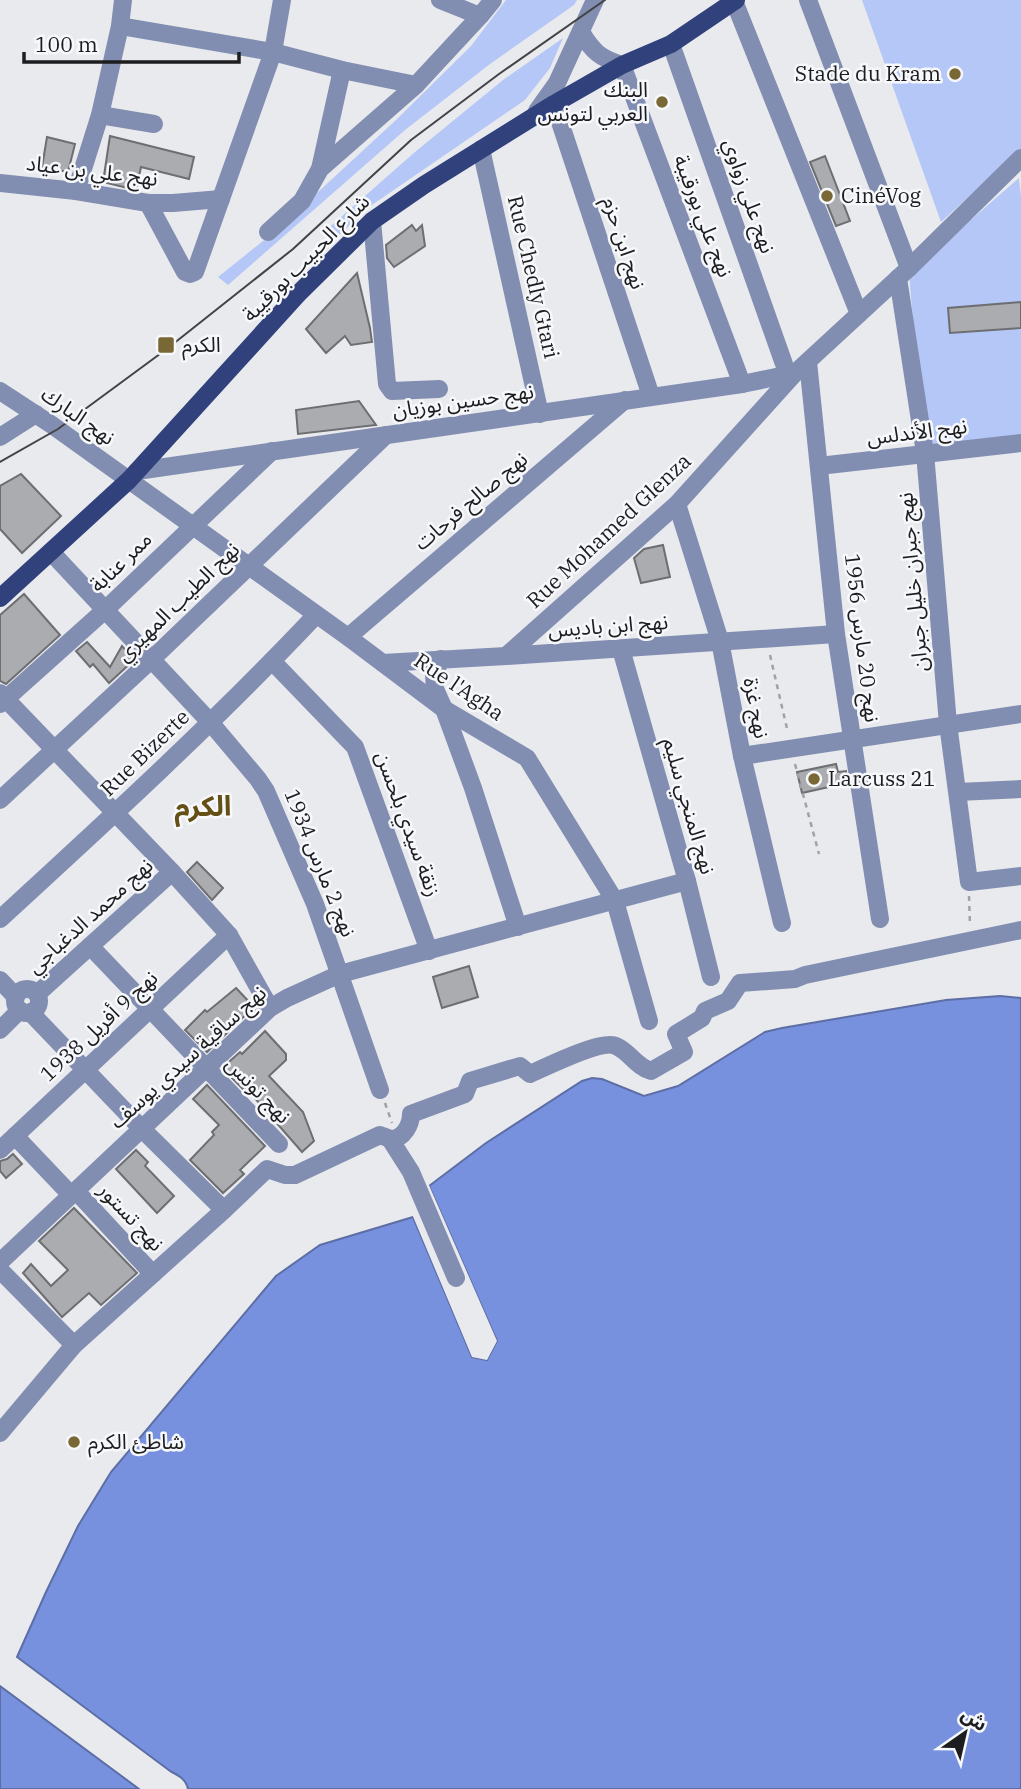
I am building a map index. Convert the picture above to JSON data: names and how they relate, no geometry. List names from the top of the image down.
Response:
{
  "streets": {
    "main road": ["شارع الحبيب بورقيبة"],
    "street": [
      "نهج علي بن عياد",
      "نهج علي زواوي",
      "نهج علي بورقيبة",
      "نهج ابن حزم",
      "Rue Chedly Gtari",
      "نهج حسين بوزيان",
      "نهج البارك",
      "نهج الأندلس",
      "نهج صالح فرحات",
      "Rue Mohamed Glenza",
      "ممر عنابة",
      "نهج جبران خليل جبران",
      "نهج الطيب المهيري",
      "نهج ابن باديس",
      "نهج 20 مارس 1956",
      "Rue l'Agha",
      "نهج غزة",
      "Rue Bizerte",
      "نهج المنجي سليم",
      "زنقة سيدي بلحسن",
      "نهج 2 مارس 1934",
      "نهج محمد الدغباجي",
      "نهج 9 أفريل 1938",
      "نهج ساقية سيدي يوسف",
      "نهج تونس",
      "نهج تستور"
    ]
  },
  "crossings": [
    ["نهج علي زواوي", "شارع الحبيب بورقيبة"],
    ["نهج علي زواوي", "نهج حسين بوزيان"],
    ["نهج علي زواوي", "Rue Mohamed Glenza"],
    ["نهج علي زواوي", "نهج 20 مارس 1956"],
    ["نهج علي بورقيبة", "شارع الحبيب بورقيبة"],
    ["نهج علي بورقيبة", "نهج حسين بوزيان"],
    ["نهج ابن حزم", "شارع الحبيب بورقيبة"],
    ["نهج ابن حزم", "نهج حسين بوزيان"],
    ["شارع الحبيب بورقيبة", "Rue Chedly Gtari"],
    ["شارع الحبيب بورقيبة", "نهج حسين بوزيان"],
    ["شارع الحبيب بورقيبة", "نهج البارك"],
    ["شارع الحبيب بورقيبة", "Rue l'Agha"],
    ["شارع الحبيب بورقيبة", "نهج 2 مارس 1934"],
    ["Rue Chedly Gtari", "نهج حسين بوزيان"],
    ["نهج حسين بوزيان", "نهج البارك"],
    ["نهج حسين بوزيان", "نهج صالح فرحات"],
    ["نهج حسين بوزيان", "Rue Mohamed Glenza"],
    ["نهج حسين بوزيان", "ممر عنابة"],
    ["نهج حسين بوزيان", "نهج الطيب المهيري"],
    ["نهج حسين بوزيان", "نهج 20 مارس 1956"],
    ["نهج حسين بوزيان", "Rue l'Agha"],
    ["نهج البارك", "Rue l'Agha"],
    ["نهج الأندلس", "نهج جبران خليل جبران"],
    ["نهج الأندلس", "نهج 20 مارس 1956"],
    ["نهج صالح فرحات", "Rue l'Agha"],
    ["Rue Mohamed Glenza", "نهج جبران خليل جبران"],
    ["Rue Mohamed Glenza", "نهج ابن باديس"],
    ["Rue Mohamed Glenza", "نهج 20 مارس 1956"],
    ["Rue Mohamed Glenza", "نهج غزة"],
    ["ممر عنابة", "Rue l'Agha"],
    ["ممر عنابة", "نهج 2 مارس 1934"],
    ["نهج الطيب المهيري", "Rue l'Agha"],
    ["نهج الطيب المهيري", "نهج 2 مارس 1934"],
    ["نهج ابن باديس", "نهج 20 مارس 1956"],
    ["نهج ابن باديس", "Rue l'Agha"],
    ["نهج ابن باديس", "نهج غزة"],
    ["نهج ابن باديس", "نهج المنجي سليم"],
    ["Rue l'Agha", "Rue Bizerte"],
    ["Rue l'Agha", "نهج ساقية سيدي يوسف"],
    ["Rue Bizerte", "زنقة سيدي بلحسن"],
    ["Rue Bizerte", "نهج 2 مارس 1934"],
    ["نهج المنجي سليم", "نهج ساقية سيدي يوسف"],
    ["زنقة سيدي بلحسن", "نهج ساقية سيدي يوسف"],
    ["نهج 2 مارس 1934", "نهج ساقية سيدي يوسف"],
    ["نهج محمد الدغباجي", "نهج تونس"],
    ["نهج 9 أفريل 1938", "نهج تونس"],
    ["نهج 9 أفريل 1938", "نهج تستور"],
    ["نهج ساقية سيدي يوسف", "نهج تونس"],
    ["نهج ساقية سيدي يوسف", "نهج تستور"]
  ],
  "districts": ["الكرم"],
  "places": {
    "other": [
      "Stade du Kram",
      "البنك العربي لتونس",
      "CinéVog",
      "Larcuss 21",
      "شاطئ الکرم"
    ],
    "transit": ["الكرم"]
  },
  "scale_bar": "100 m",
  "north": "top right"
}
